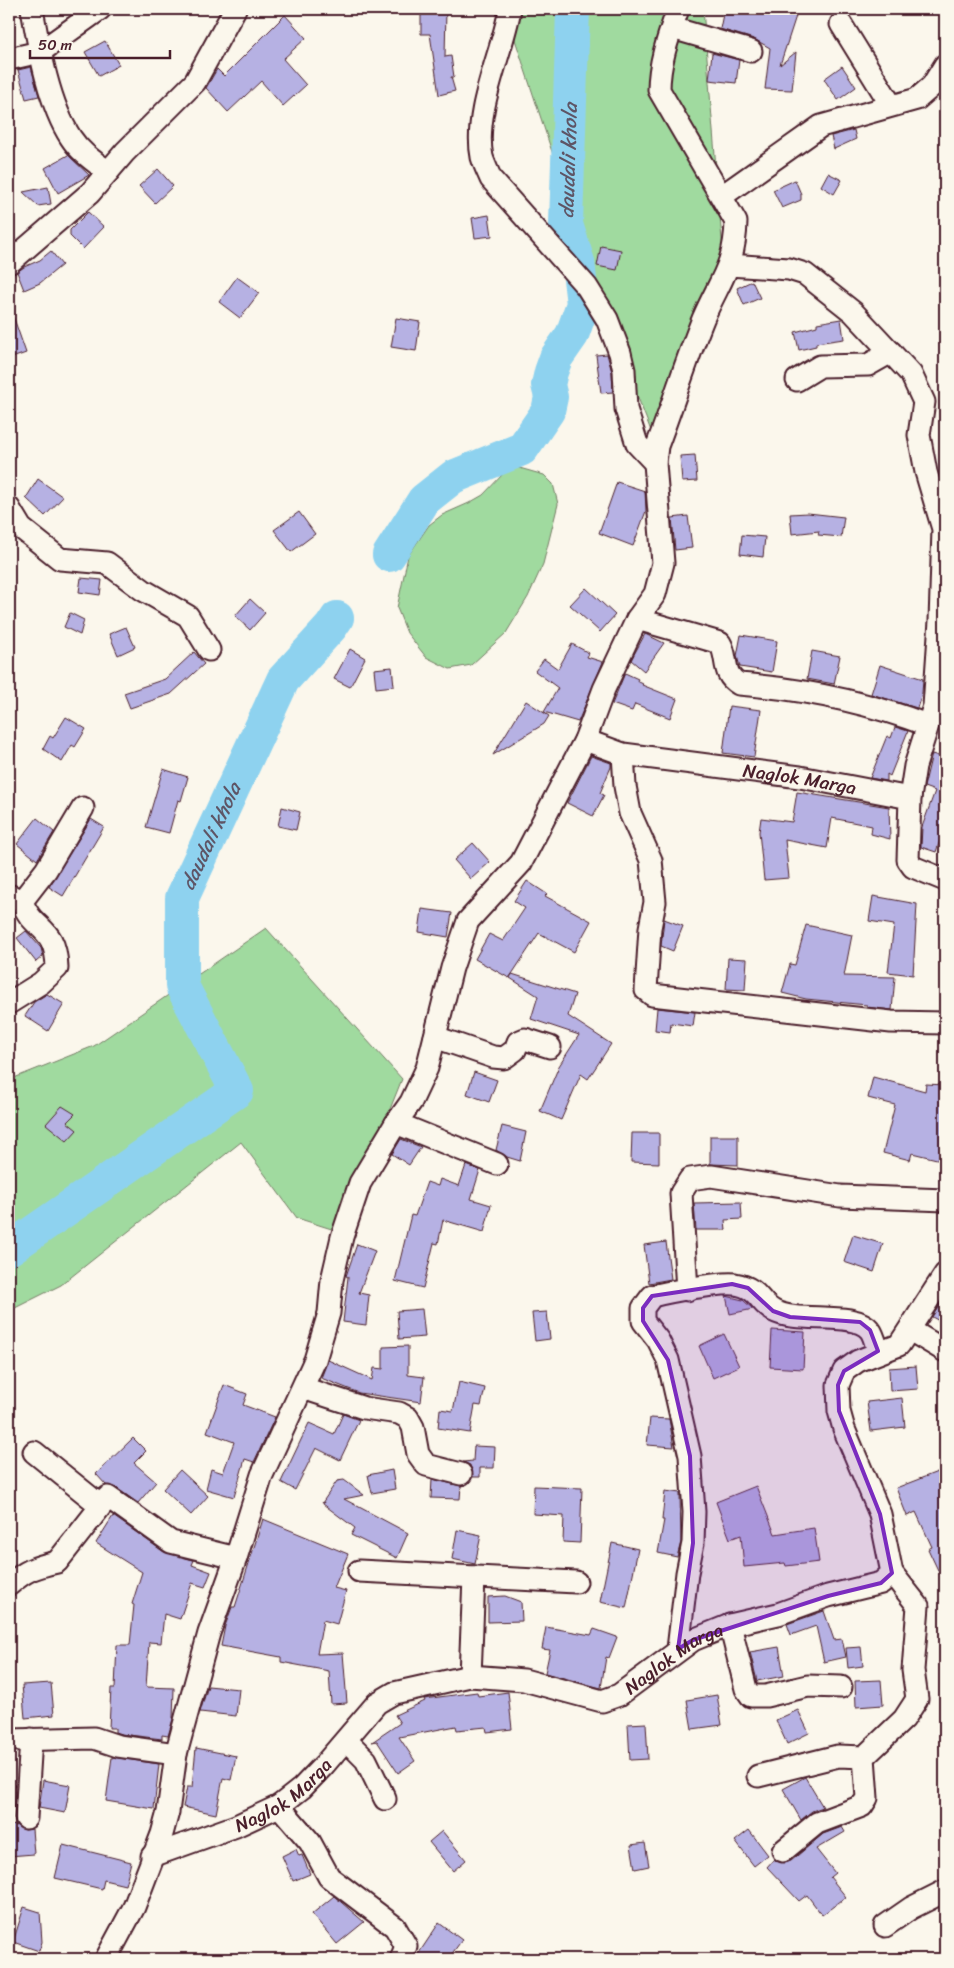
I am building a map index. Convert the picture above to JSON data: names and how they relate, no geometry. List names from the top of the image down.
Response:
{
  "streets": {
    "street": ["Naglok Marga"]
  },
  "water": ["daudali khola"],
  "scale_bar": "50 m"
}
